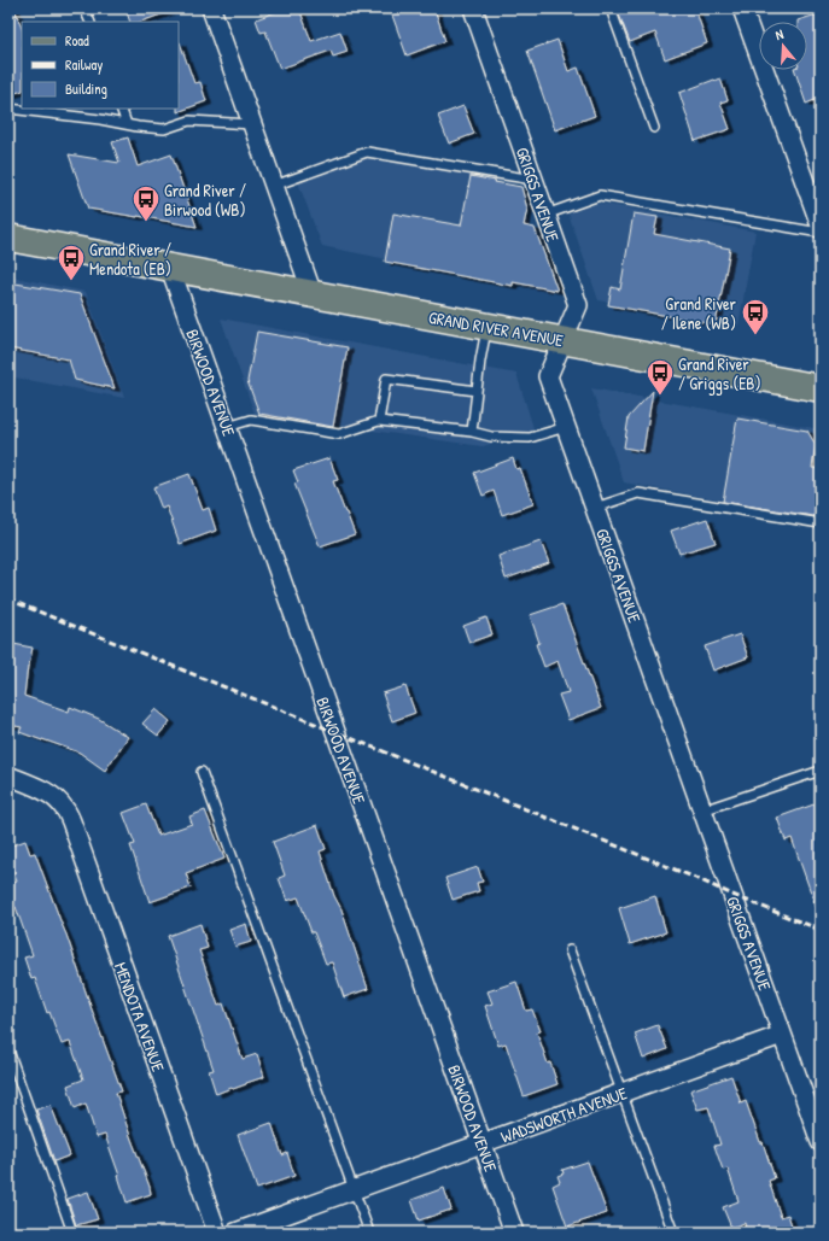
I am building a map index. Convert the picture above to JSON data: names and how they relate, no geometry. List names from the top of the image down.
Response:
{
  "streets": {
    "main road": ["GRAND RIVER AVENUE"],
    "street": [
      "GRIGGS AVENUE",
      "BIRWOOD AVENUE",
      "MENDOTA AVENUE",
      "WADSWORTH AVENUE"
    ]
  },
  "crossings": [
    ["GRIGGS AVENUE", "GRAND RIVER AVENUE"],
    ["GRIGGS AVENUE", "WADSWORTH AVENUE"],
    ["GRAND RIVER AVENUE", "BIRWOOD AVENUE"],
    ["BIRWOOD AVENUE", "WADSWORTH AVENUE"]
  ],
  "places": {
    "bus stop": [
      "Grand River / Birwood (WB)",
      "Grand River / Mendota (EB)",
      "Grand River / Ilene (WB)",
      "Grand River / Griggs (EB)"
    ]
  },
  "legend": ["Road", "Railway", "Building"],
  "north": "top"
}
